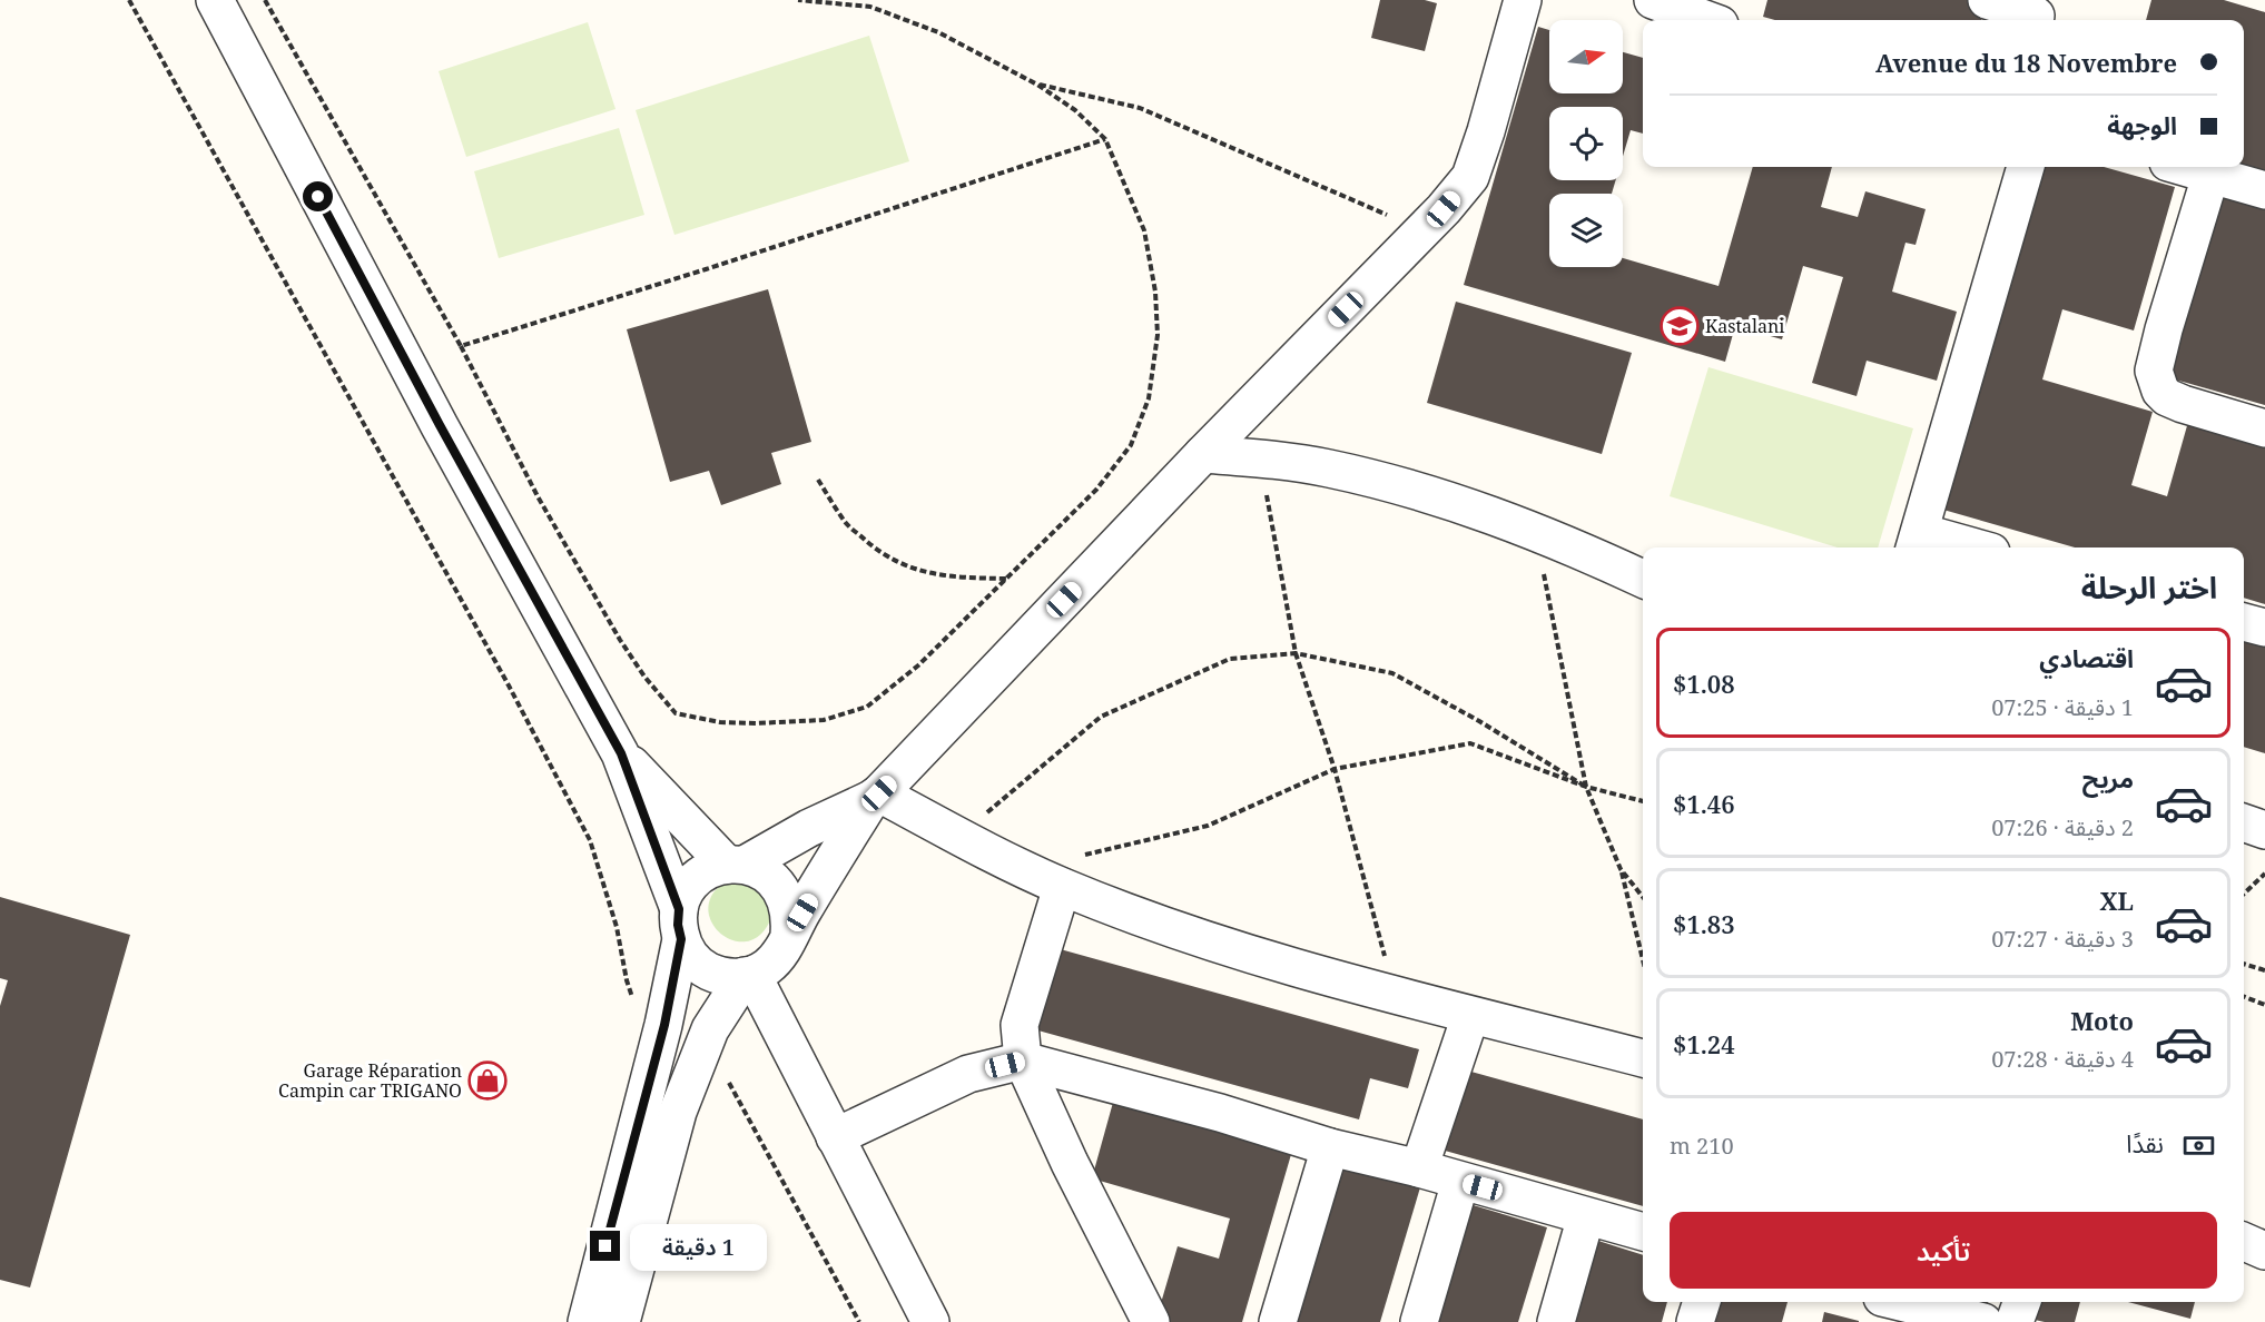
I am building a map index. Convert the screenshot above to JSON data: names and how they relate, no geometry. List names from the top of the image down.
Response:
{
  "places": {
    "school or university": ["Kastalani"],
    "shop": ["Garage Réparation Campin car TRIGANO"]
  },
  "north": "right",
  "page": {
    "banner": ["Avenue du 18 Novembre", "الوجهة"],
    "heading": "اختر الرحلة",
    "list": [
      {
        "name": "اقتصادي",
        "note": "1 دقيقة · 07:25",
        "value": "$1.08"
      },
      {
        "name": "مريح",
        "note": "2 دقيقة · 07:26",
        "value": "$1.46"
      },
      {
        "name": "XL",
        "note": "3 دقيقة · 07:27",
        "value": "$1.83"
      },
      {
        "name": "Moto",
        "note": "4 دقيقة · 07:28",
        "value": "$1.24"
      }
    ],
    "pay": ["نقدًا", "210 m"],
    "buttons": "تأكيد",
    "bubble": "1 دقيقة"
  }
}
